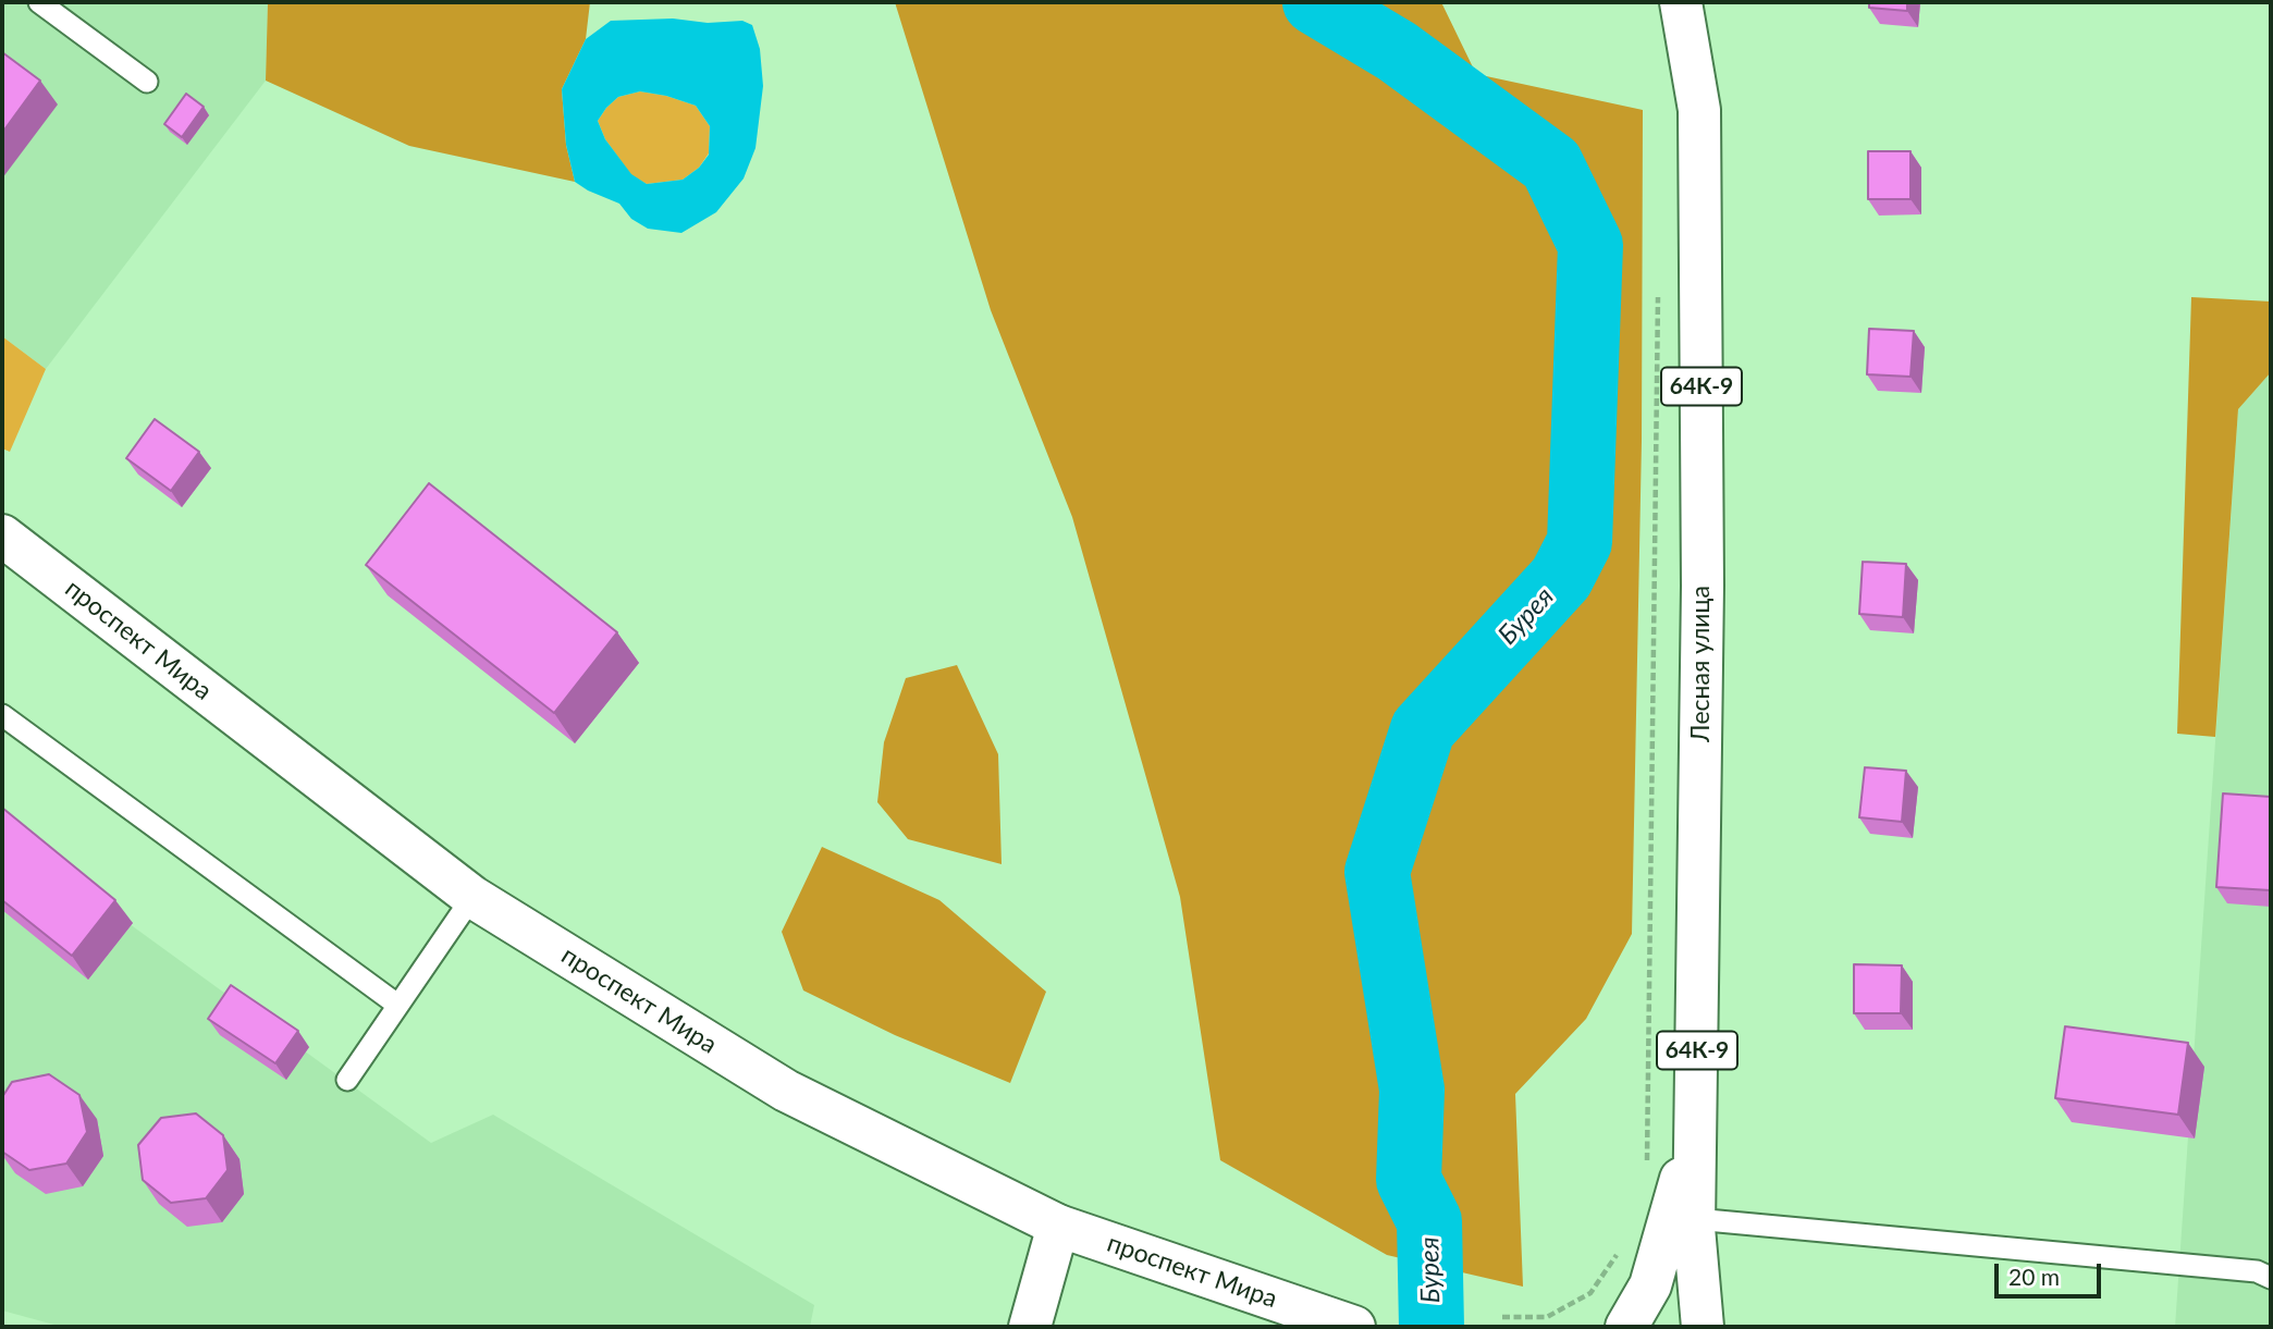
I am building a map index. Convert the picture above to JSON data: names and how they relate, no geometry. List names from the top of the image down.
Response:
{
  "streets": {
    "main road": ["64К-9", "проспект Мира", "Лесная улица"]
  },
  "water": ["Бурея"],
  "scale_bar": "20 m"
}
